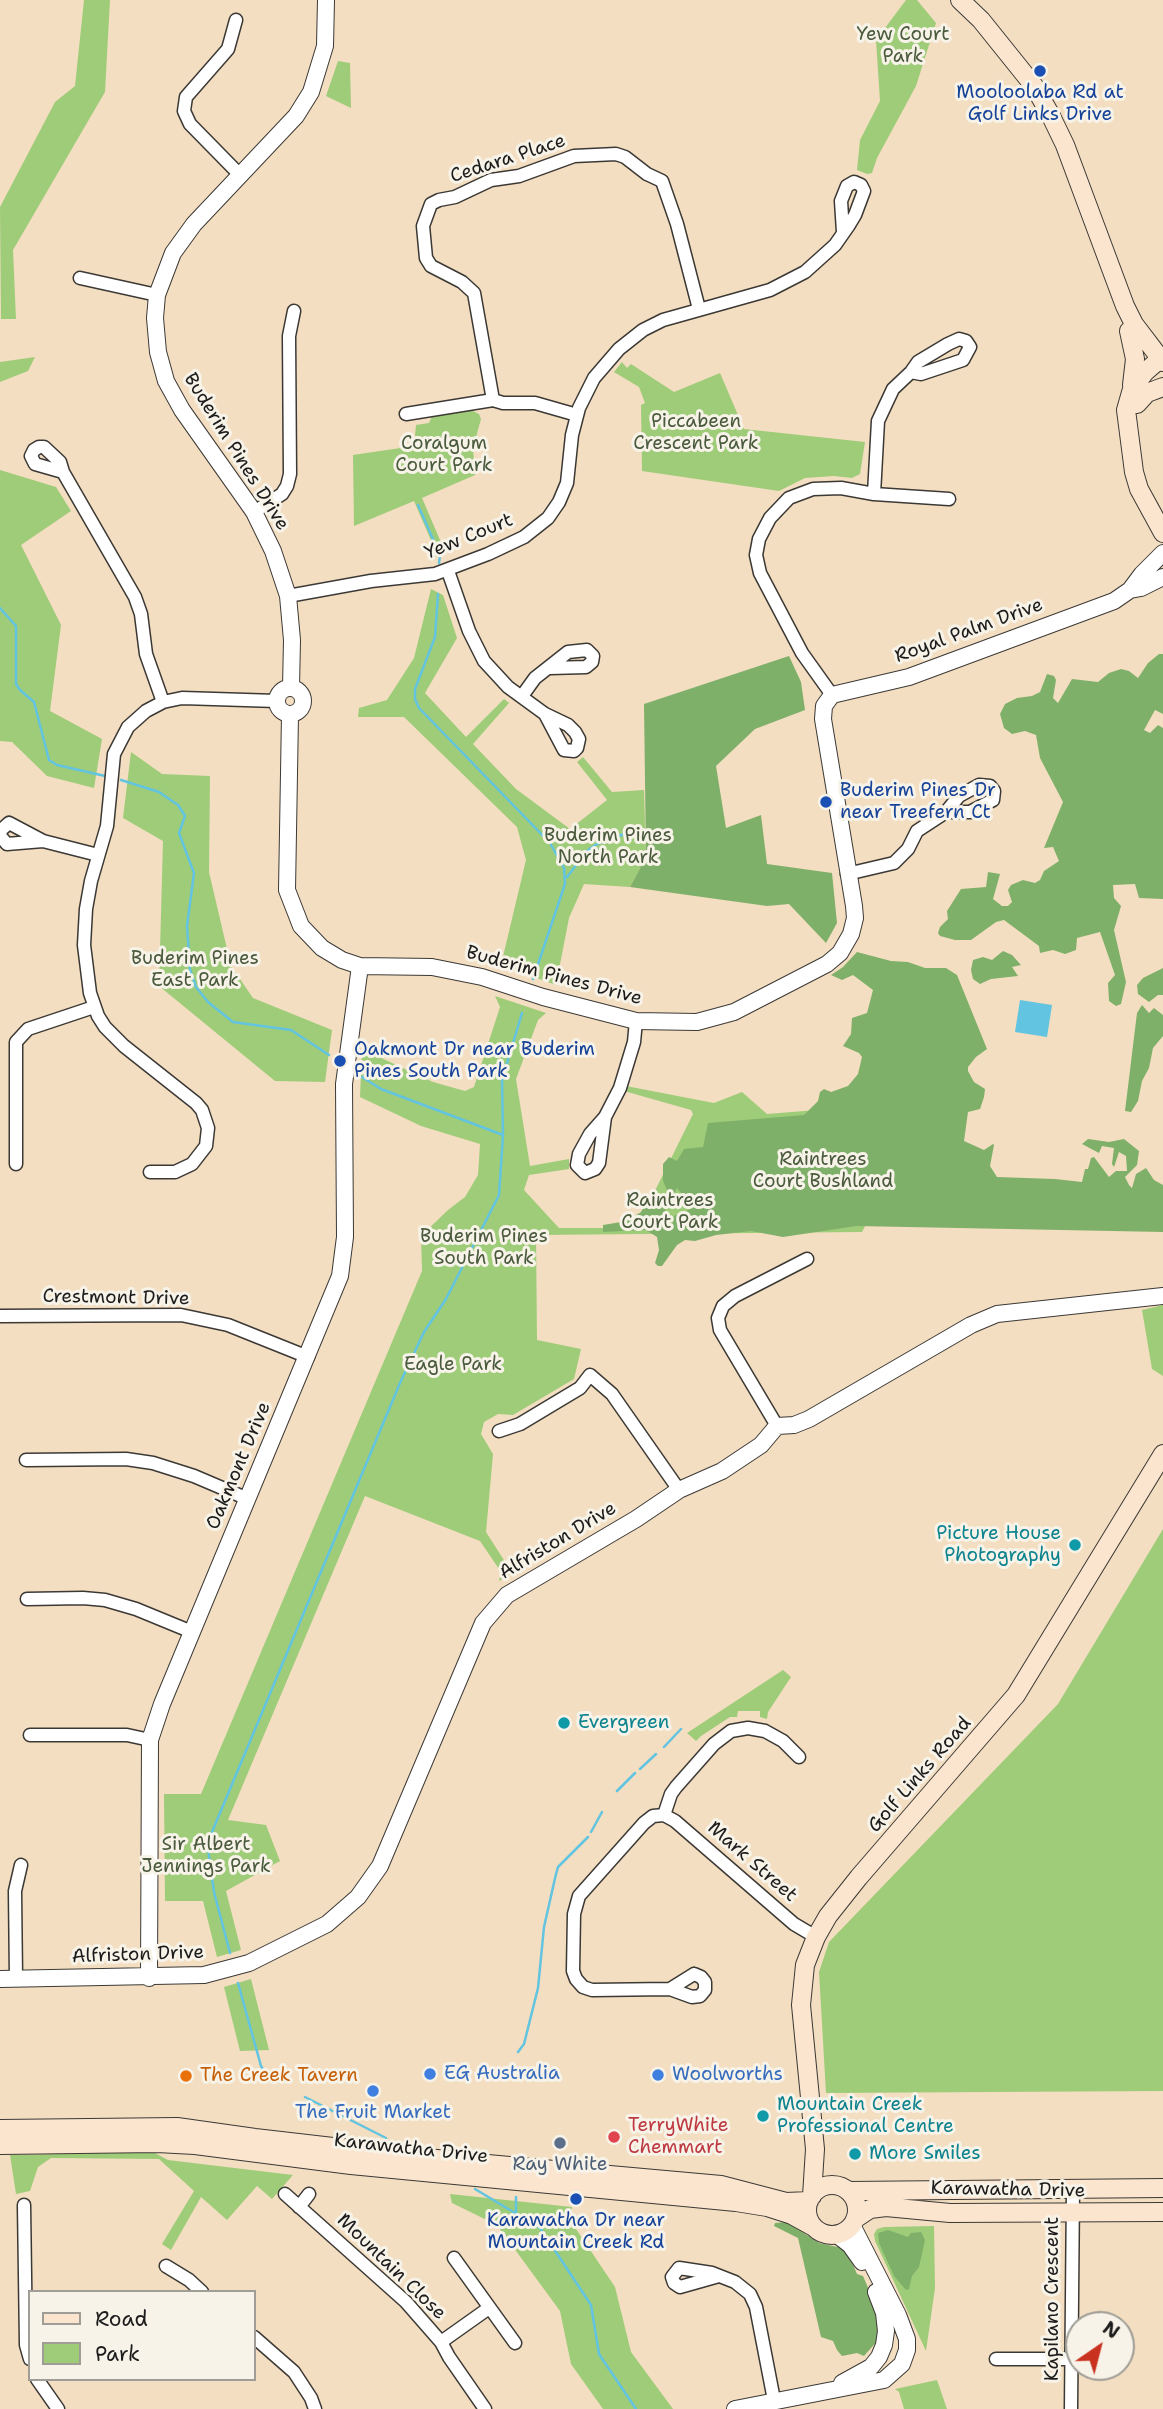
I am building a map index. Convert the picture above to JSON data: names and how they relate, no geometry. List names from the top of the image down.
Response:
{
  "streets": {
    "main road": ["Golf Links Road", "Karawatha Drive"],
    "street": [
      "Cedara Place",
      "Buderim Pines Drive",
      "Yew Court",
      "Royal Palm Drive",
      "Crestmont Drive",
      "Oakmont Drive",
      "Alfriston Drive",
      "Mark Street",
      "Mountain Close",
      "Kapilano Crescent"
    ]
  },
  "crossings": [
    ["Cedara Place", "Yew Court"],
    ["Buderim Pines Drive", "Yew Court"],
    ["Buderim Pines Drive", "Royal Palm Drive"],
    ["Buderim Pines Drive", "Oakmont Drive"],
    ["Crestmont Drive", "Oakmont Drive"],
    ["Oakmont Drive", "Alfriston Drive"],
    ["Golf Links Road", "Mark Street"],
    ["Golf Links Road", "Karawatha Drive"],
    ["Karawatha Drive", "Kapilano Crescent"]
  ],
  "parks": [
    "Yew Court Park",
    "Piccabeen Crescent Park",
    "Coralgum Court Park",
    "Buderim Pines North Park",
    "Buderim Pines East Park",
    "Raintrees Court Bushland",
    "Raintrees Court Park",
    "Buderim Pines South Park",
    "Eagle Park",
    "Sir Albert Jennings Park"
  ],
  "places": [
    "Mooloolaba Rd at Golf Links Drive",
    "Buderim Pines Dr near Treefern Ct",
    "Oakmont Dr near Buderim Pines South Park",
    "Picture House Photography",
    "Evergreen",
    "EG Australia",
    "Woolworths",
    "The Creek Tavern",
    "The Fruit Market",
    "Mountain Creek Professional Centre",
    "TerryWhite Chemmart",
    "Ray White",
    "More Smiles",
    "Karawatha Dr near Mountain Creek Rd"
  ],
  "legend": ["Road", "Park"],
  "north": "top right"
}
